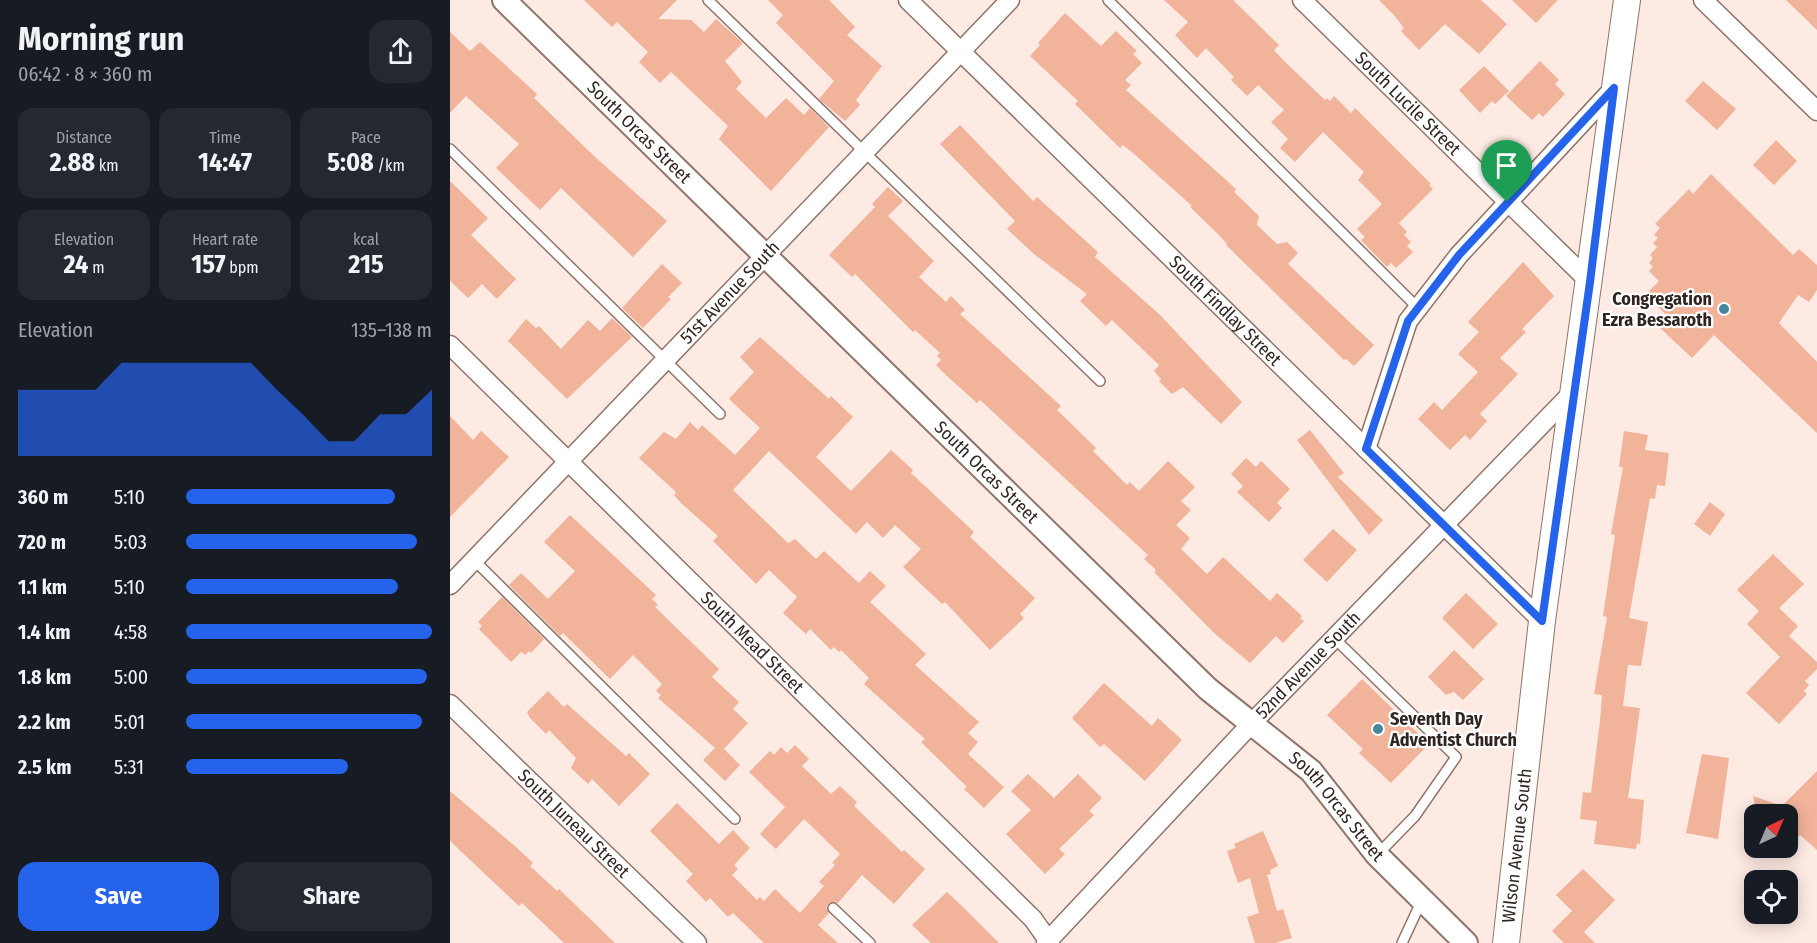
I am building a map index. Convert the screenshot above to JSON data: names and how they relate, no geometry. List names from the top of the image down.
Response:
{
  "streets": {
    "main road": ["Wilson Avenue South"],
    "street": [
      "South Lucile Street",
      "South Orcas Street",
      "51st Avenue South",
      "South Findlay Street",
      "South Mead Street",
      "52nd Avenue South",
      "South Juneau Street"
    ]
  },
  "crossings": [
    ["South Lucile Street", "Wilson Avenue South"],
    ["South Orcas Street", "51st Avenue South"],
    ["South Orcas Street", "52nd Avenue South"],
    ["51st Avenue South", "South Findlay Street"],
    ["51st Avenue South", "South Mead Street"],
    ["South Findlay Street", "52nd Avenue South"],
    ["South Findlay Street", "Wilson Avenue South"],
    ["South Mead Street", "52nd Avenue South"],
    ["52nd Avenue South", "Wilson Avenue South"]
  ],
  "places": ["Congregation Ezra Bessaroth", "Seventh Day Adventist Church"],
  "north": "top right",
  "page": {
    "heading": ["Morning run", "06:42 · 8 × 360 m"],
    "stats": [
      ["Distance", "2.88 km"],
      ["Time", "14:47"],
      ["Pace", "5:08 /km"],
      ["Elevation", "24 m"],
      ["Heart rate", "157 bpm"],
      ["kcal", "215"]
    ],
    "chart": ["Elevation", "135–138 m"],
    "list": [
      {
        "name": "360 m",
        "note": "5:10"
      },
      {
        "name": "720 m",
        "note": "5:03"
      },
      {
        "name": "1.1 km",
        "note": "5:10"
      },
      {
        "name": "1.4 km",
        "note": "4:58"
      },
      {
        "name": "1.8 km",
        "note": "5:00"
      },
      {
        "name": "2.2 km",
        "note": "5:01"
      },
      {
        "name": "2.5 km",
        "note": "5:31"
      }
    ],
    "buttons": ["Save", "Share"]
  }
}
